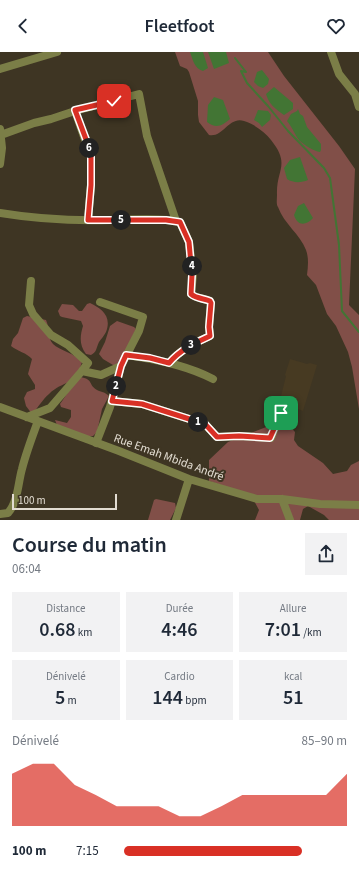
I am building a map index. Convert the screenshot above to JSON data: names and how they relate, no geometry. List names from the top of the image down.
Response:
{
  "streets": {
    "street": ["Rue Emah Mbida André"]
  },
  "scale_bar": "100 m",
  "page": {
    "header": "Fleetfoot",
    "pins": [
      "6",
      "5",
      "4",
      "3",
      "2",
      "1"
    ],
    "scale": "100 m",
    "heading": ["Course du matin", "06:04"],
    "stats": [
      ["Distance", "0.68 km"],
      ["Durée", "4:46"],
      ["Allure", "7:01 /km"],
      ["Dénivelé", "5 m"],
      ["Cardio", "144 bpm"],
      ["kcal", "51"]
    ],
    "chart": ["Dénivelé", "85–90 m"],
    "list": [
      {
        "name": "100 m",
        "note": "7:15"
      }
    ]
  }
}
